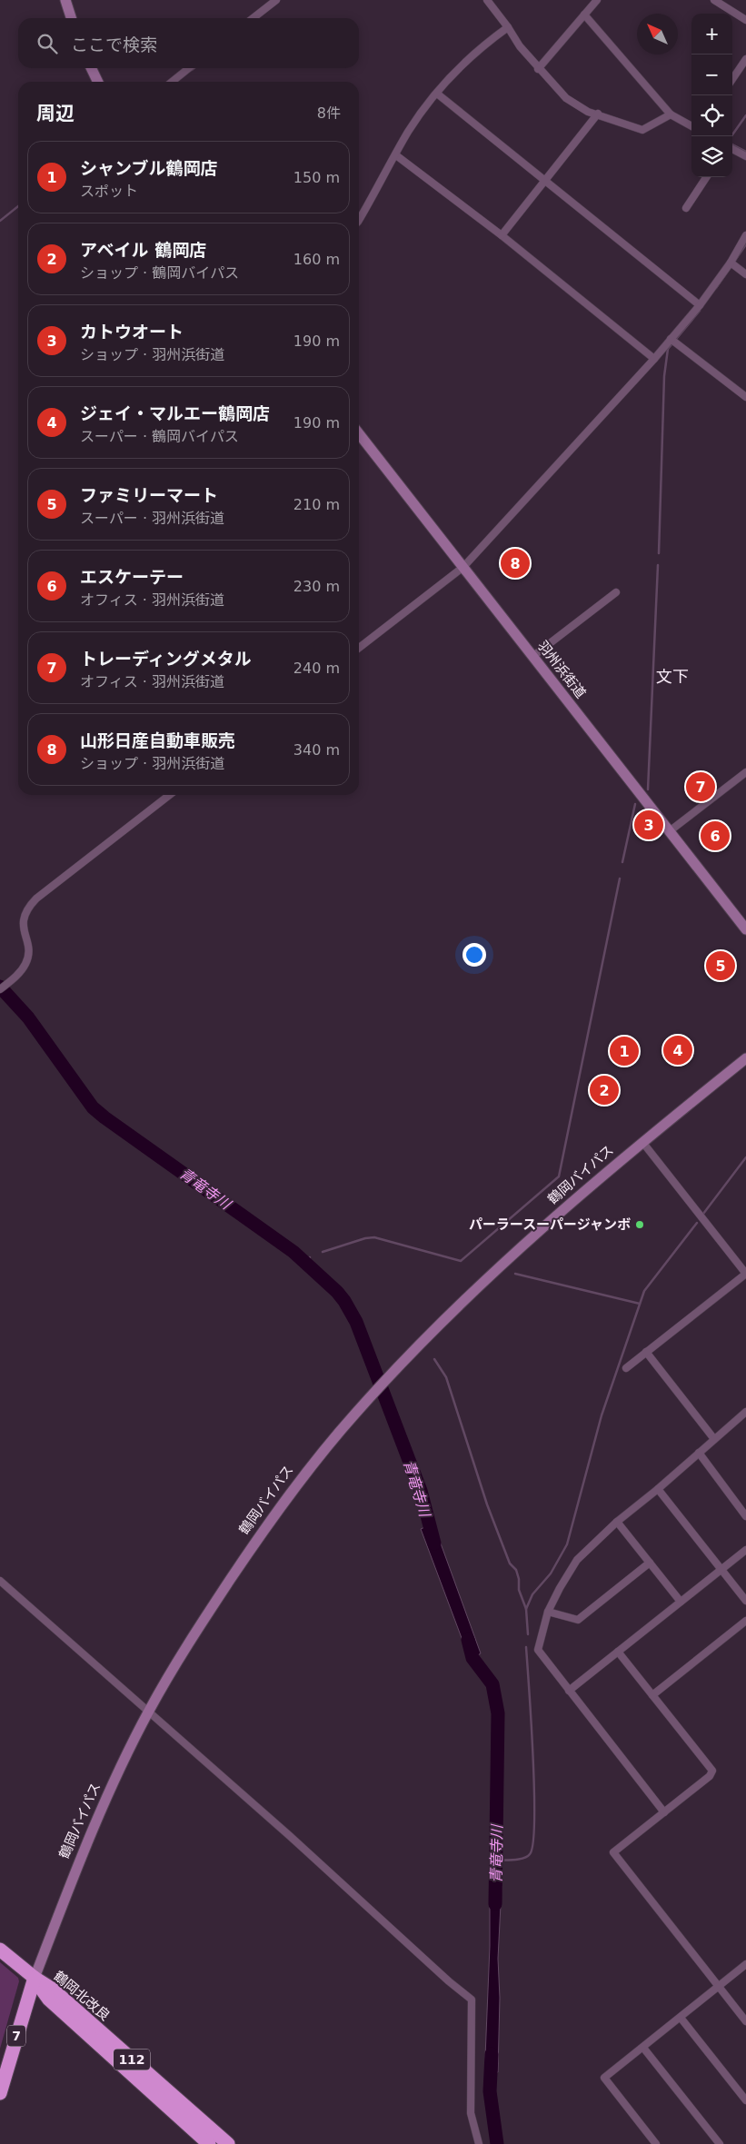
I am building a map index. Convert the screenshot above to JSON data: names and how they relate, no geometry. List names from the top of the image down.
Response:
{
  "streets": {
    "highway": [
      "鶴岡バイパス",
      "鶴岡北改良",
      "7",
      "112"
    ],
    "main road": ["羽州浜街道"]
  },
  "crossings": [
    ["鶴岡バイパス", "鶴岡北改良"]
  ],
  "districts": ["文下"],
  "water": ["青竜寺川"],
  "places": ["パーラースーパージャンボ"],
  "north": "top left",
  "page": {
    "map_buttons": ["+", "−"],
    "search": "ここで検索",
    "heading": ["周辺", "8件"],
    "list": [
      {
        "mark": "1",
        "name": "シャンブル鶴岡店",
        "note": "スポット",
        "value": "150 m"
      },
      {
        "mark": "2",
        "name": "アベイル 鶴岡店",
        "note": "ショップ · 鶴岡バイパス",
        "value": "160 m"
      },
      {
        "mark": "3",
        "name": "カトウオート",
        "note": "ショップ · 羽州浜街道",
        "value": "190 m"
      },
      {
        "mark": "4",
        "name": "ジェイ・マルエー鶴岡店",
        "note": "スーパー · 鶴岡バイパス",
        "value": "190 m"
      },
      {
        "mark": "5",
        "name": "ファミリーマート",
        "note": "スーパー · 羽州浜街道",
        "value": "210 m"
      },
      {
        "mark": "6",
        "name": "エスケーテー",
        "note": "オフィス · 羽州浜街道",
        "value": "230 m"
      },
      {
        "mark": "7",
        "name": "トレーディングメタル",
        "note": "オフィス · 羽州浜街道",
        "value": "240 m"
      },
      {
        "mark": "8",
        "name": "山形日産自動車販売",
        "note": "ショップ · 羽州浜街道",
        "value": "340 m"
      }
    ],
    "pins": [
      "8",
      "7",
      "3",
      "6",
      "5",
      "4",
      "1",
      "2"
    ]
  }
}
